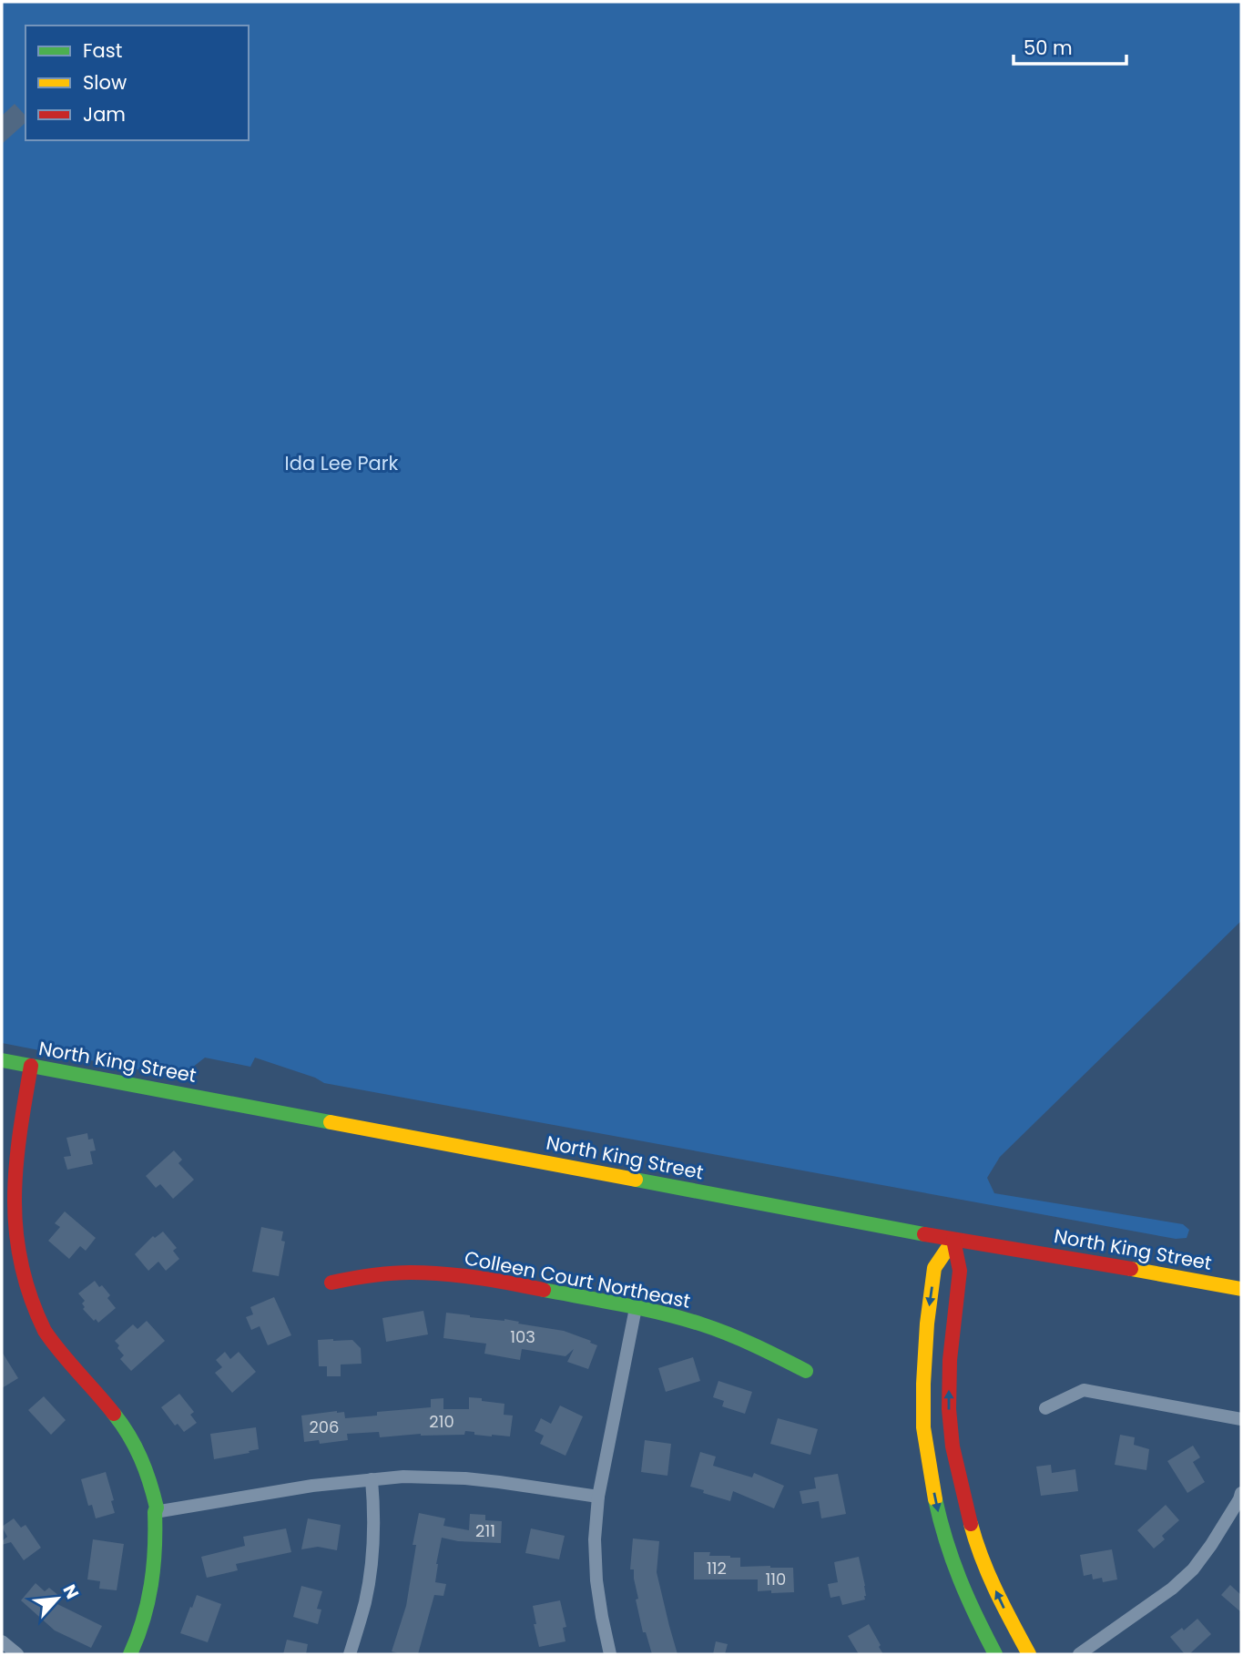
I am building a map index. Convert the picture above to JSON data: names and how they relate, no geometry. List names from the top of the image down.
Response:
{
  "streets": {
    "main road": ["North King Street", "Colleen Court Northeast"]
  },
  "parks": ["Ida Lee Park"],
  "house_numbers": [
    "103",
    "210",
    "206",
    "211",
    "112",
    "110"
  ],
  "legend": ["Fast", "Slow", "Jam"],
  "scale_bar": "50 m",
  "north": "top right"
}
